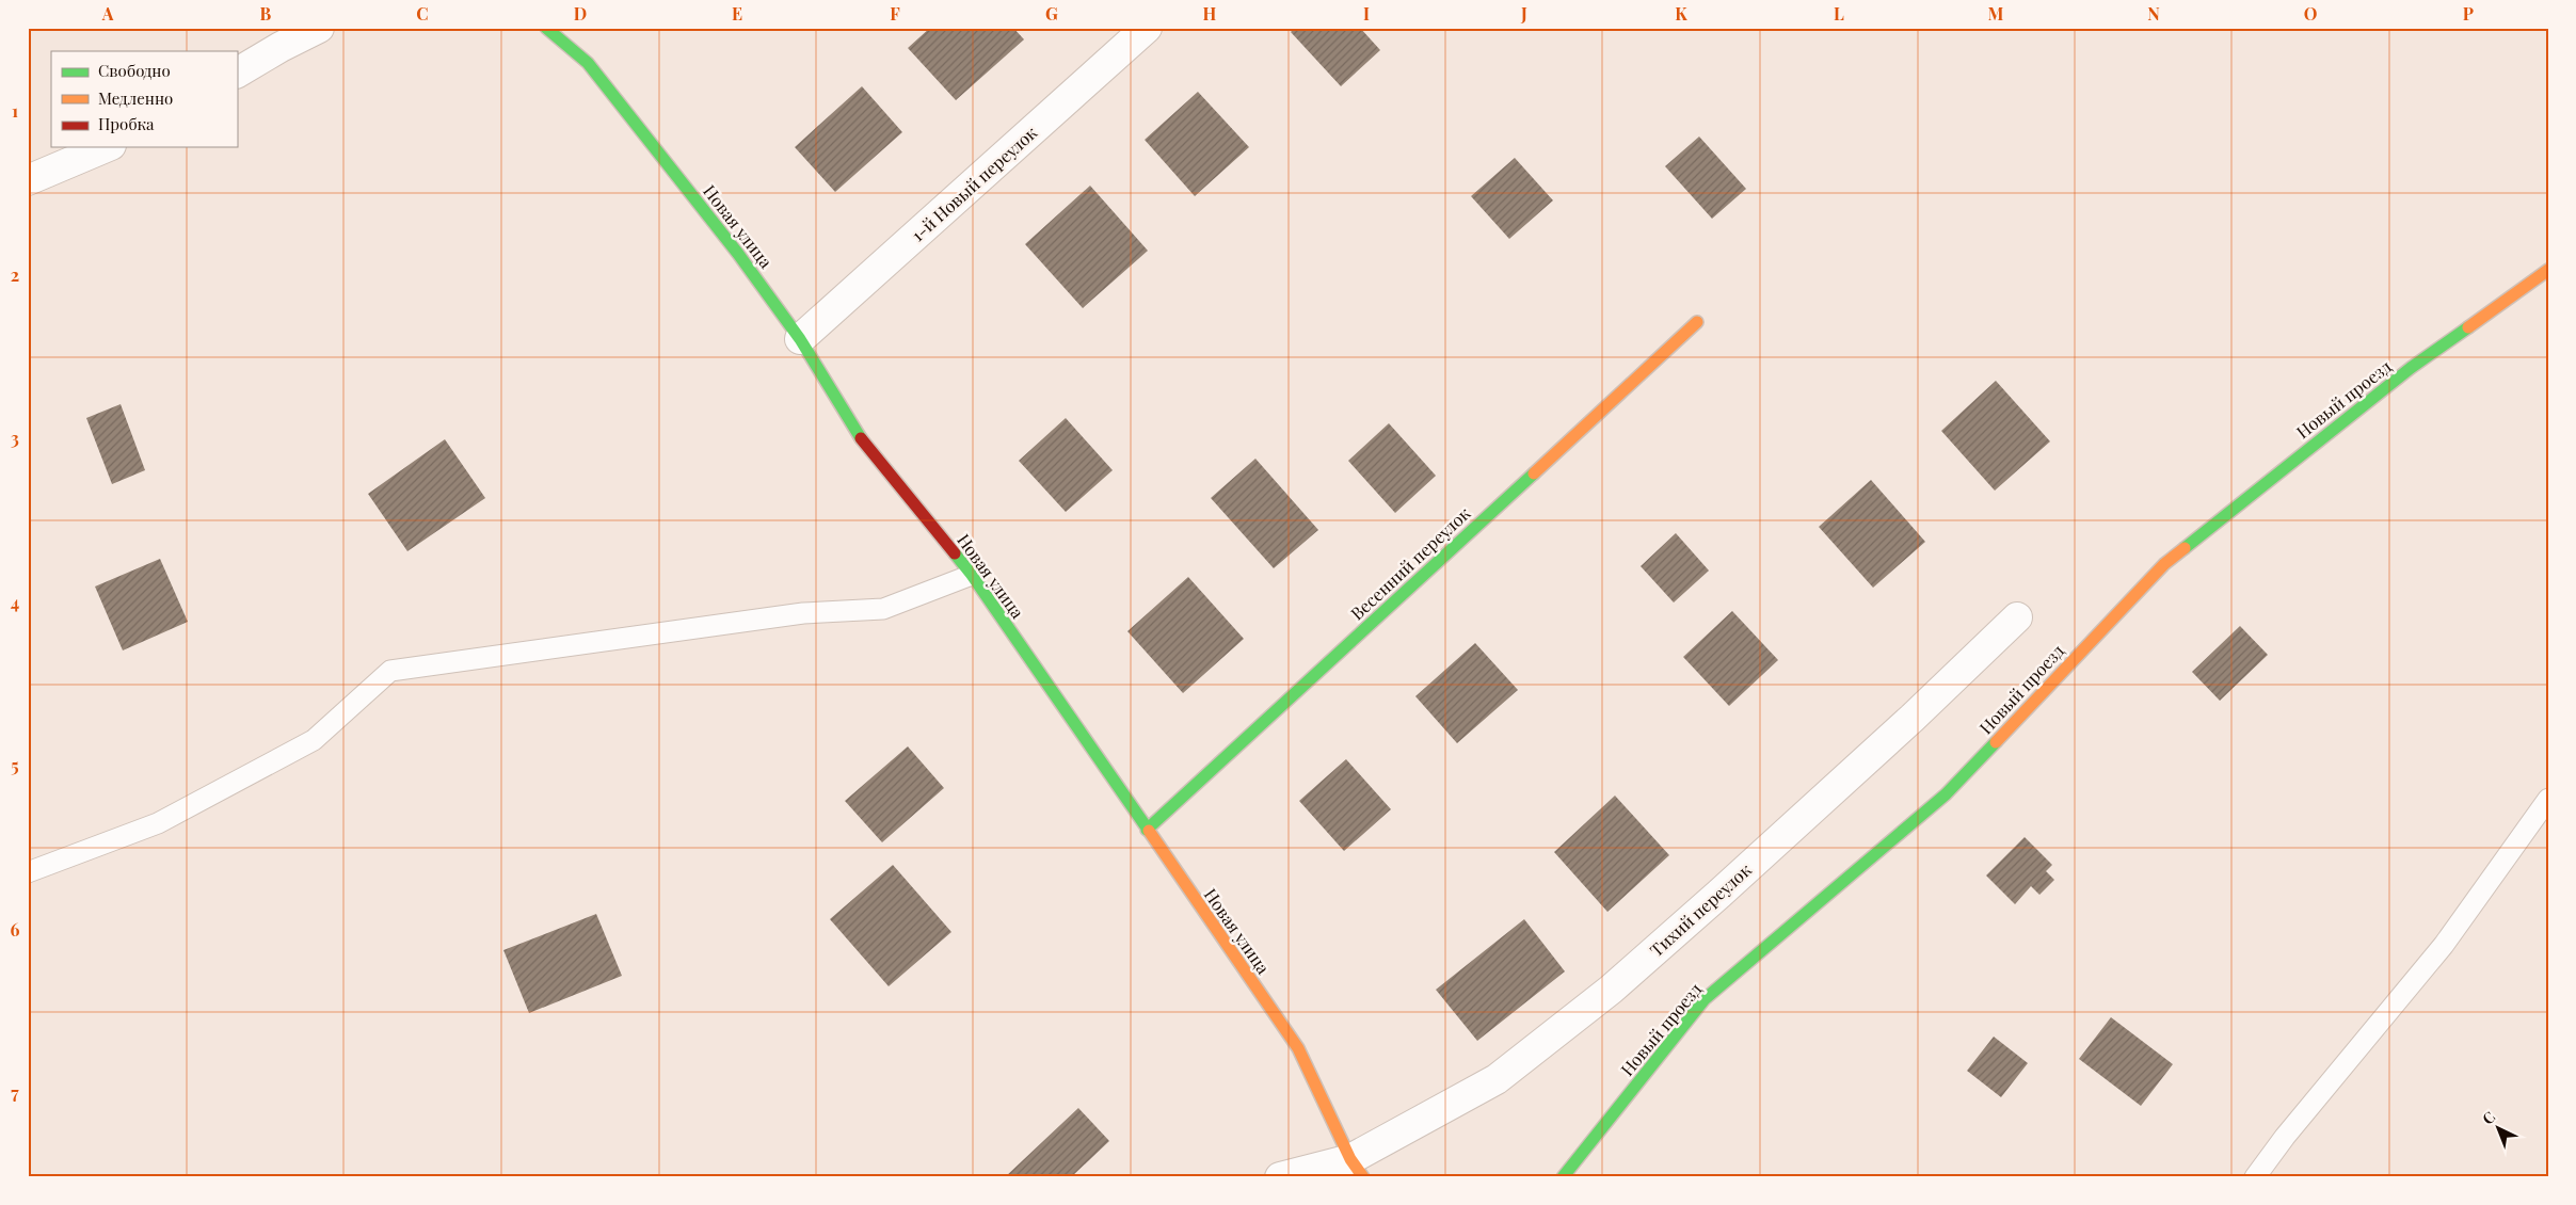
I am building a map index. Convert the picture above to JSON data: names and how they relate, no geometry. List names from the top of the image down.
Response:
{
  "streets": {
    "street": [
      "1-й Новый переулок",
      "Новая улица",
      "Новый проезд",
      "Весенний переулок",
      "Тихий переулок"
    ]
  },
  "crossings": [
    ["1-й Новый переулок", "Новая улица"],
    ["Новая улица", "Весенний переулок"],
    ["Новая улица", "Тихий переулок"]
  ],
  "legend": ["Свободно", "Медленно", "Пробка"],
  "north": "top left",
  "grid": {
    "columns": [
      "A",
      "B",
      "C",
      "D",
      "E",
      "F",
      "G",
      "H",
      "I",
      "J",
      "K",
      "L",
      "M",
      "N",
      "O",
      "P"
    ],
    "rows": [
      "1",
      "2",
      "3",
      "4",
      "5",
      "6",
      "7"
    ]
  }
}
